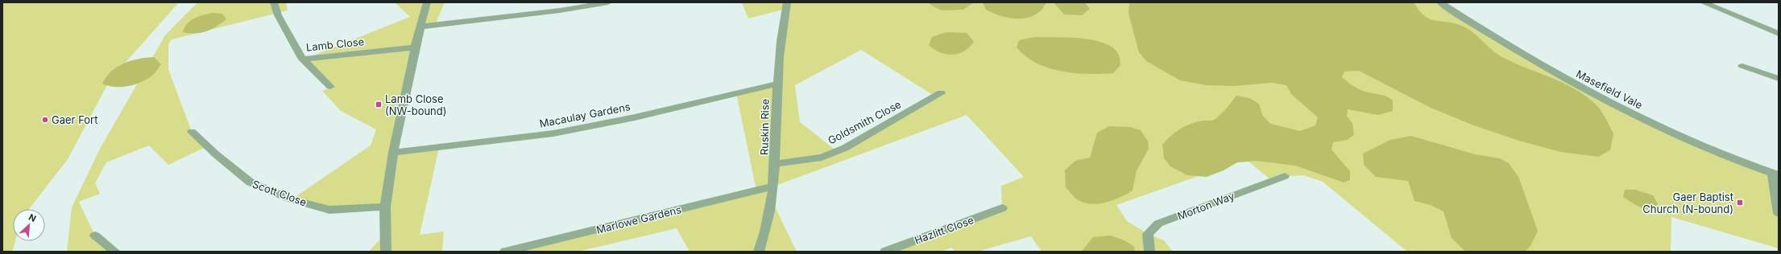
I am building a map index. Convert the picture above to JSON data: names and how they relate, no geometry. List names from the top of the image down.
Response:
{
  "streets": {
    "street": [
      "Lamb Close",
      "Masefield Vale",
      "Macaulay Gardens",
      "Goldsmith Close",
      "Ruskin Rise",
      "Scott Close",
      "Morton Way",
      "Marlowe Gardens",
      "Hazlitt Close"
    ]
  },
  "crossings": [
    ["Macaulay Gardens", "Ruskin Rise"],
    ["Goldsmith Close", "Ruskin Rise"],
    ["Ruskin Rise", "Marlowe Gardens"]
  ],
  "places": {
    "transit": ["Lamb Close (NW-bound)", "Gaer Baptist Church (N-bound)"],
    "other": ["Gaer Fort"]
  },
  "north": "top right"
}
